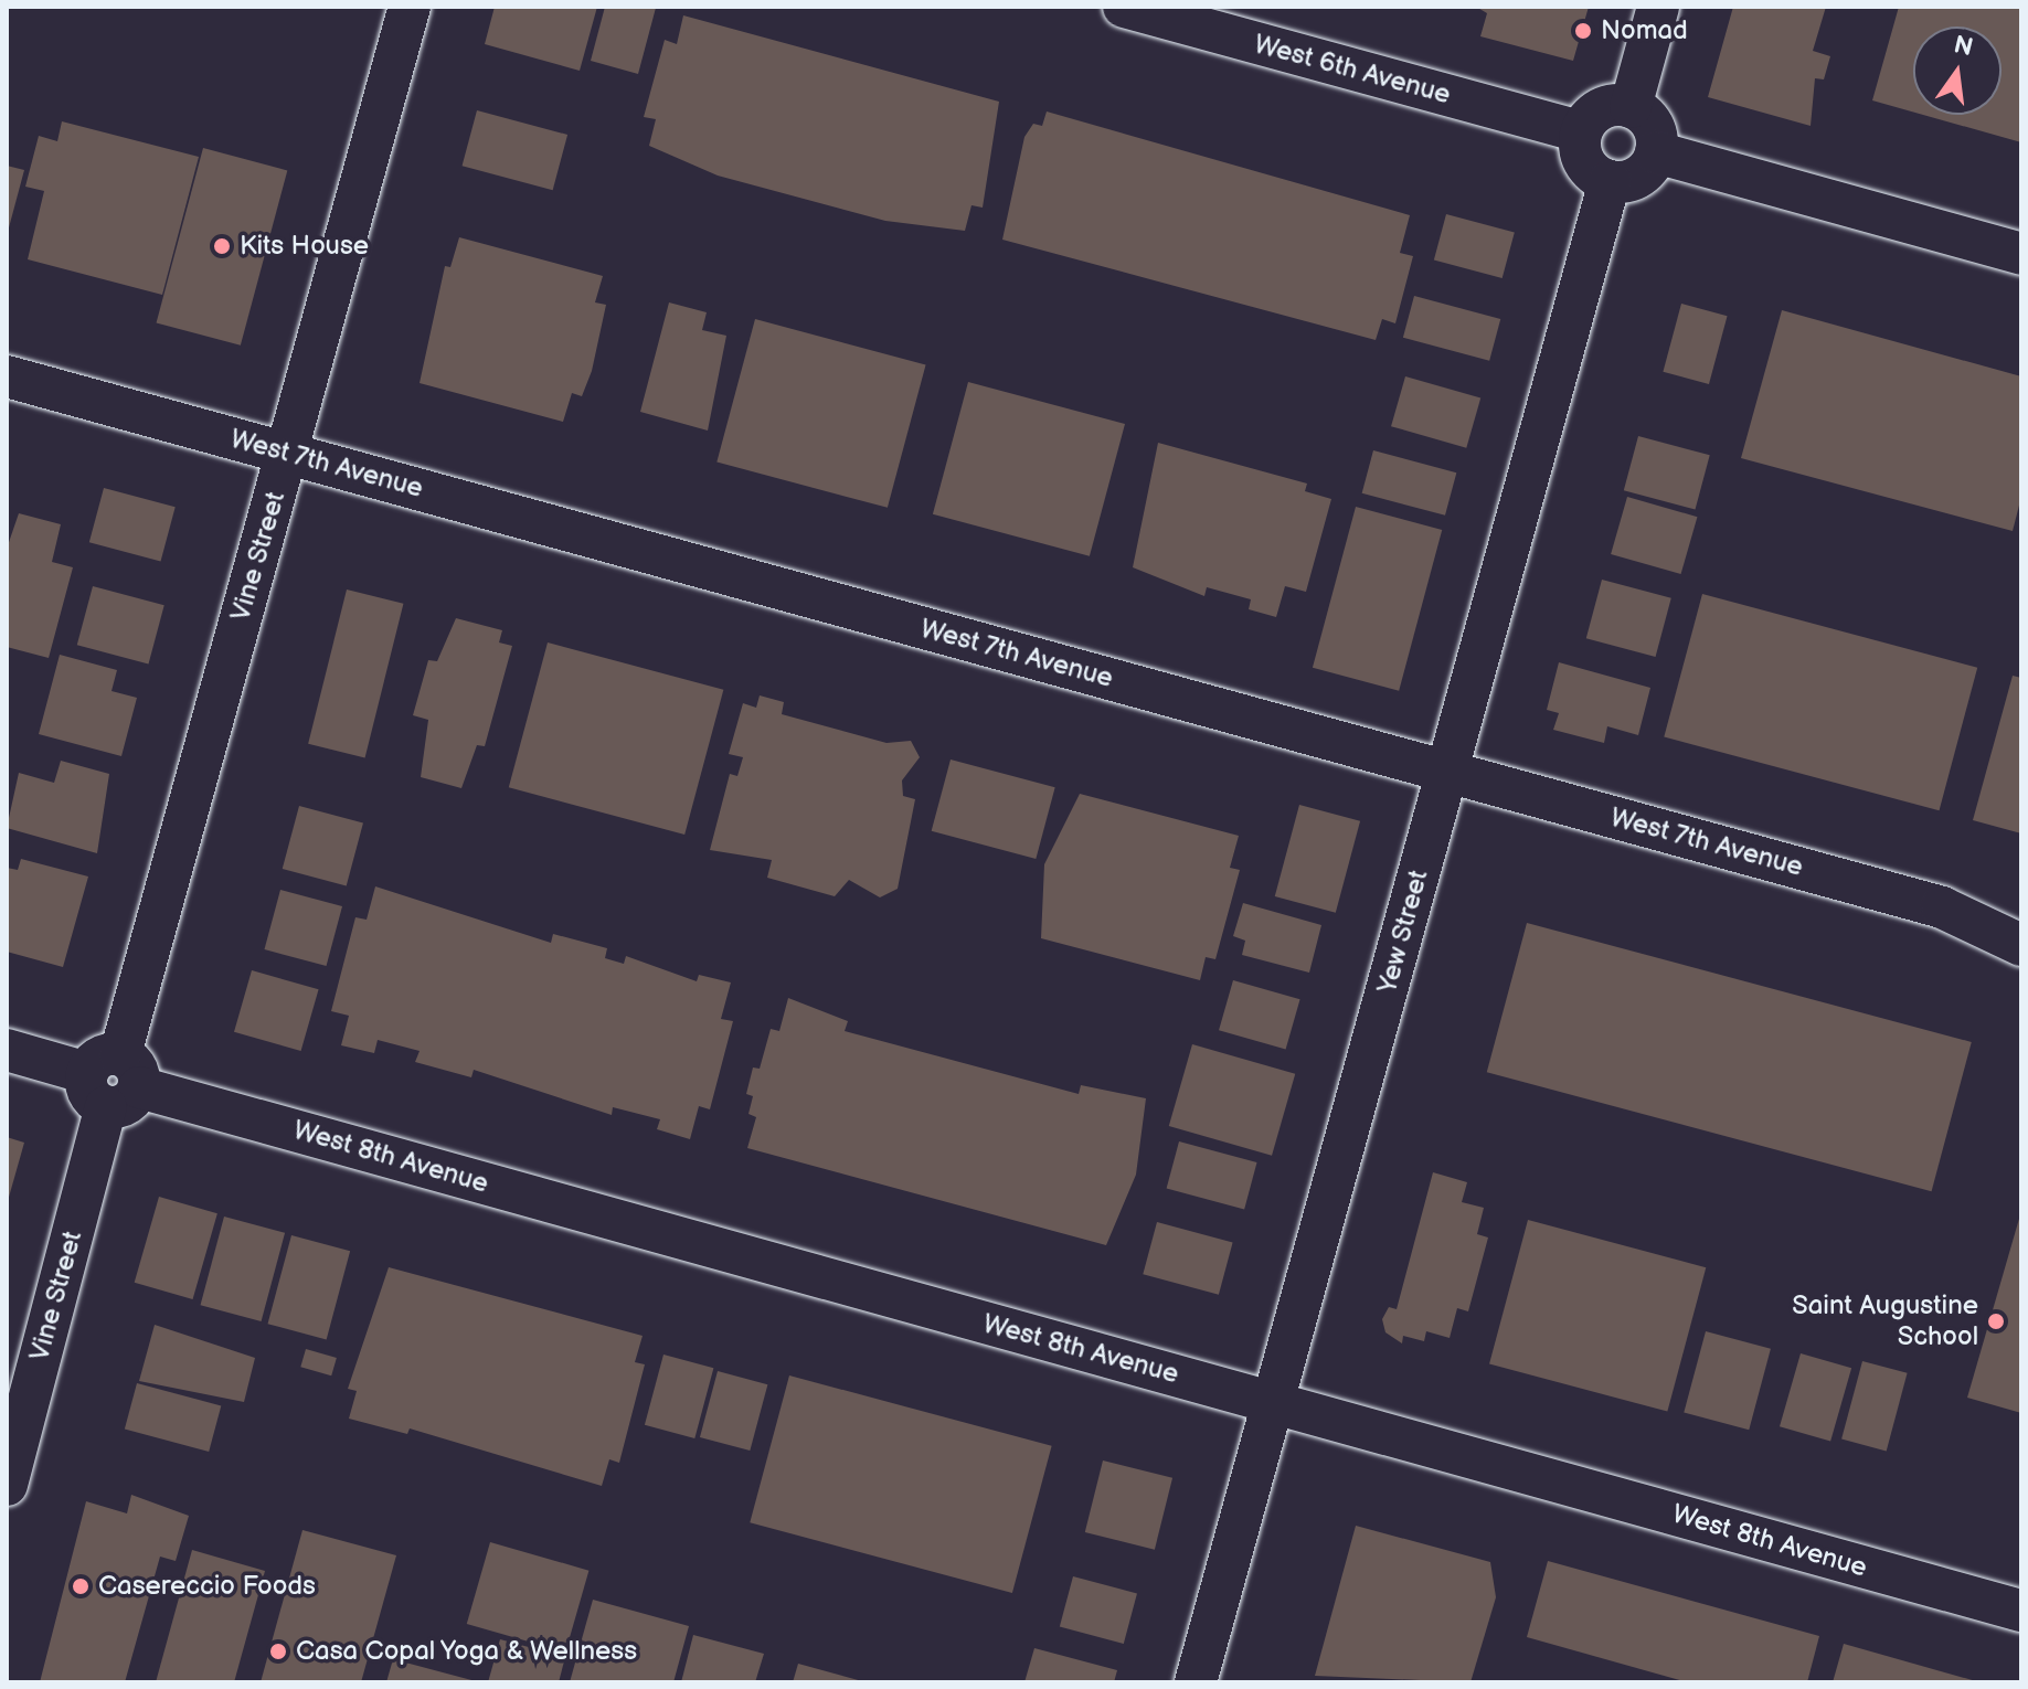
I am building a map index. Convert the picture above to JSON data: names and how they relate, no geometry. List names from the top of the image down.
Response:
{
  "streets": {
    "street": [
      "West 6th Avenue",
      "West 7th Avenue",
      "Vine Street",
      "Yew Street",
      "West 8th Avenue"
    ]
  },
  "crossings": [
    ["West 6th Avenue", "Yew Street"],
    ["West 7th Avenue", "Vine Street"],
    ["West 7th Avenue", "Yew Street"],
    ["Vine Street", "West 8th Avenue"],
    ["Yew Street", "West 8th Avenue"]
  ],
  "places": [
    "Nomad",
    "Kits House",
    "Saint Augustine School",
    "Casereccio Foods",
    "Casa Copal Yoga & Wellness"
  ],
  "north": "top"
}
